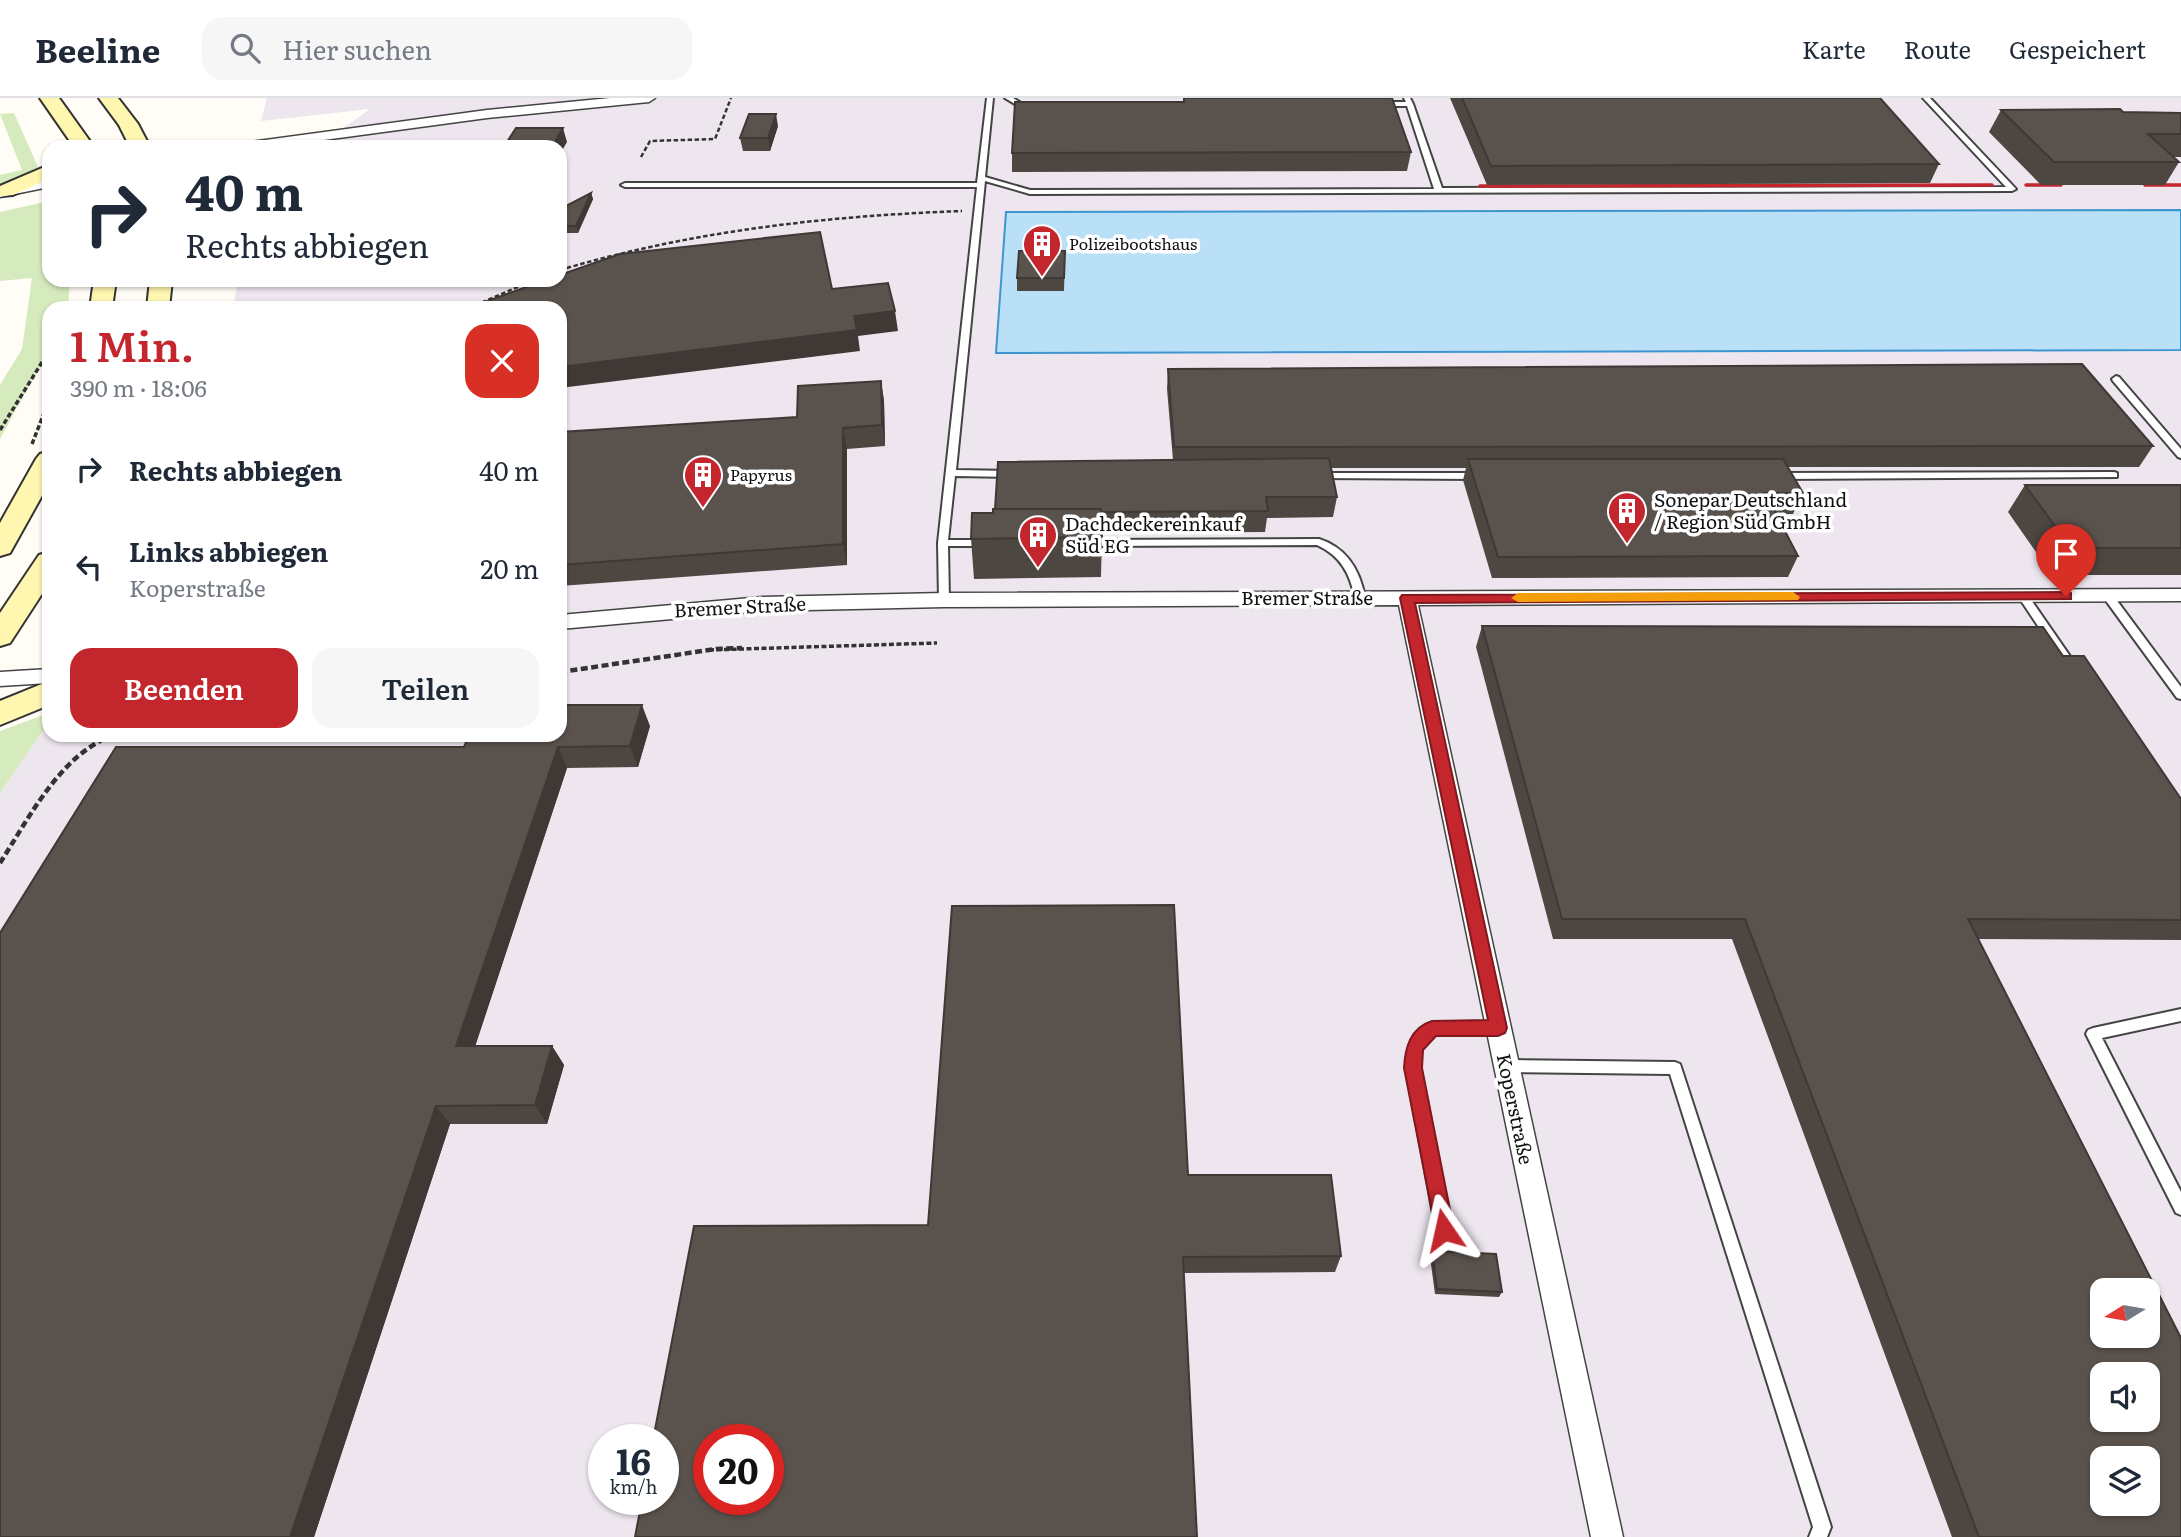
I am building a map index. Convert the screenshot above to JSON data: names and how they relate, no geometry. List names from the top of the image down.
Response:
{
  "streets": {
    "street": ["Bremer Straße", "Koperstraße"]
  },
  "crossings": [
    ["Bremer Straße", "Koperstraße"]
  ],
  "places": {
    "building": [
      "Polizeibootshaus",
      "Papyrus",
      "Sonepar Deutschland / Region Süd GmbH",
      "Dachdeckereinkauf Süd EG"
    ]
  },
  "north": "left",
  "page": {
    "header": "Beeline",
    "search": "Hier suchen",
    "nav": ["Karte", "Route", "Gespeichert"],
    "turn": ["40 m", "Rechts abbiegen"],
    "heading": ["1 Min.", "390 m · 18:06"],
    "list": [
      {
        "name": "Rechts abbiegen",
        "value": "40 m"
      },
      {
        "name": "Links abbiegen",
        "note": "Koperstraße",
        "value": "20 m"
      }
    ],
    "buttons": ["Beenden", "Teilen"],
    "speed": "16 km/h",
    "limit": "20"
  }
}
